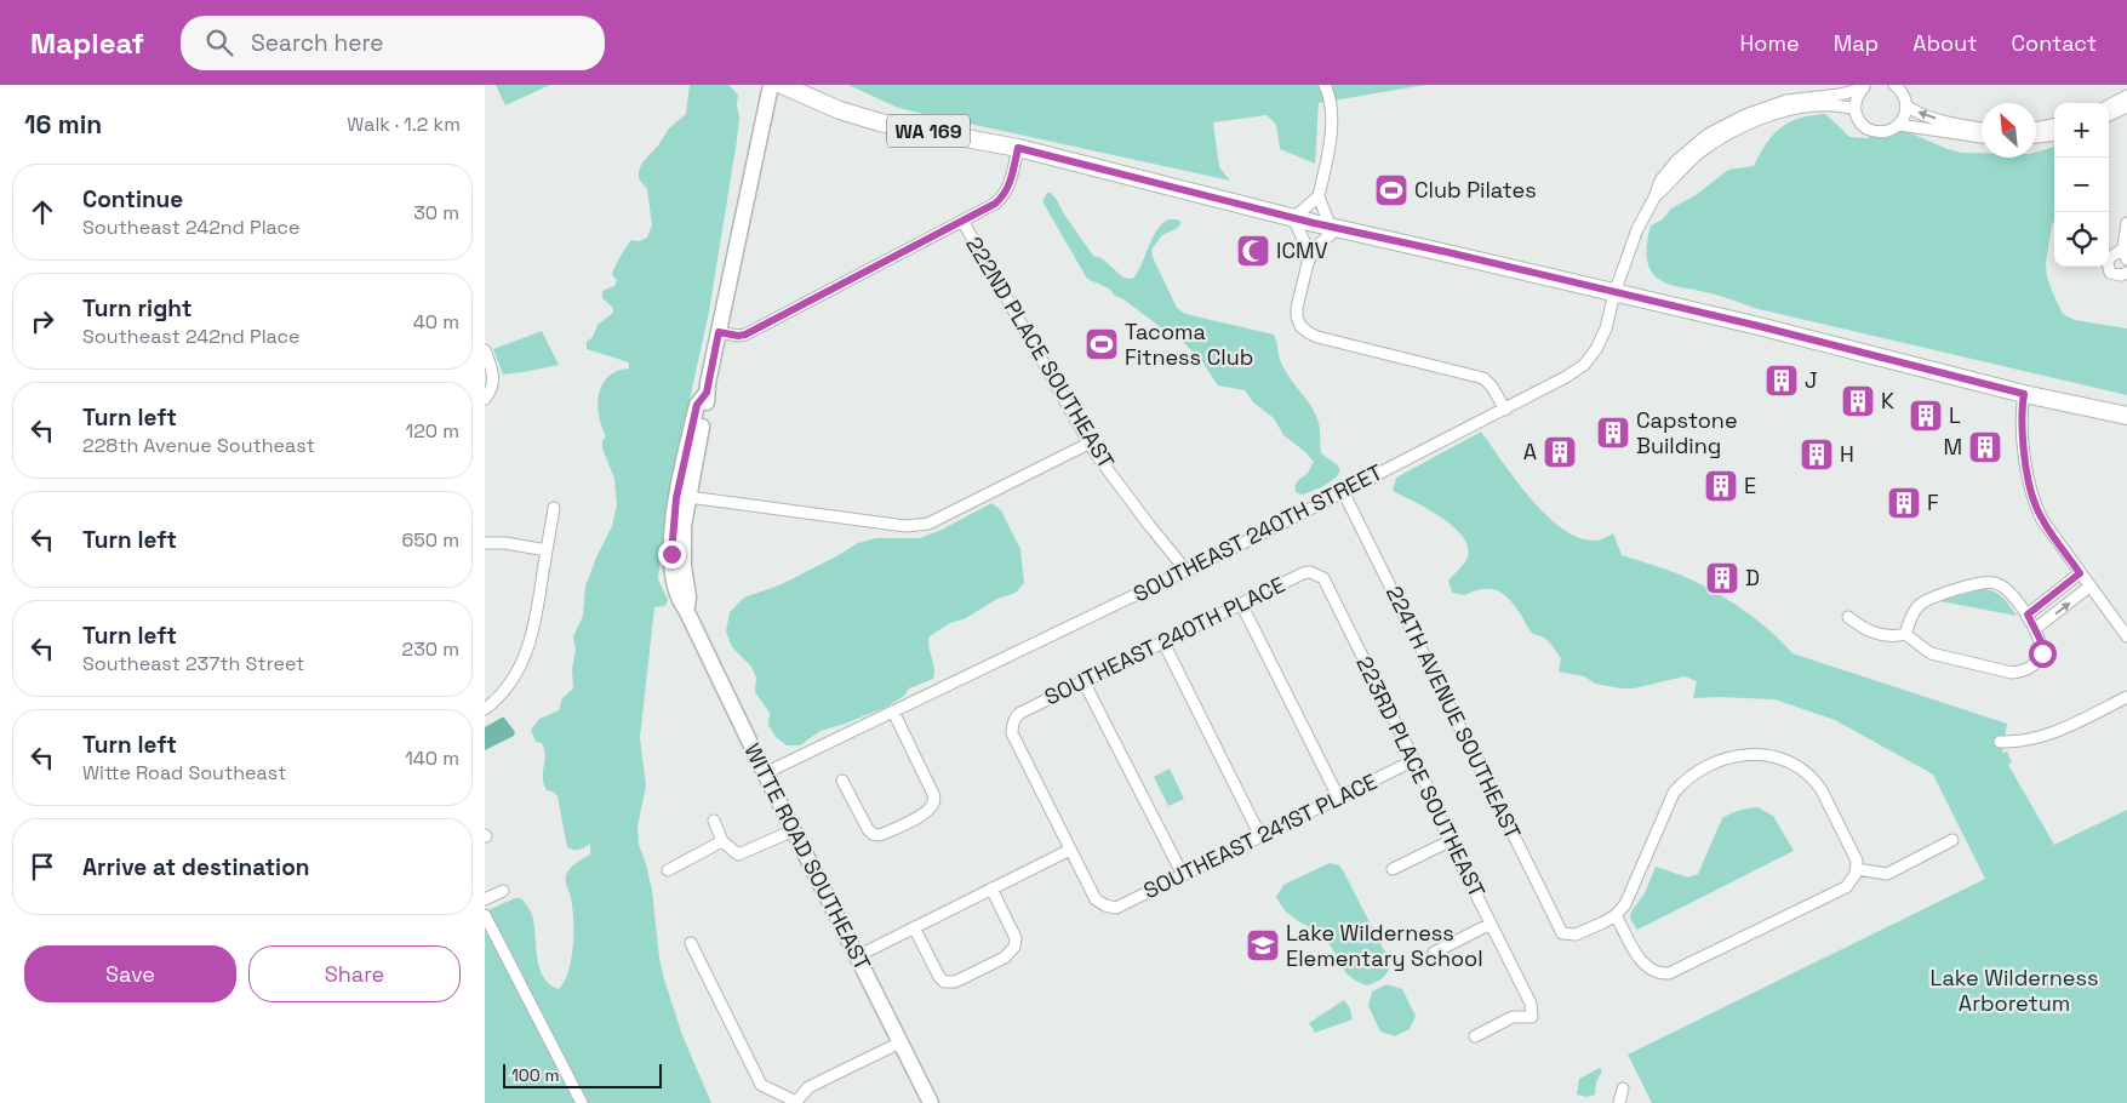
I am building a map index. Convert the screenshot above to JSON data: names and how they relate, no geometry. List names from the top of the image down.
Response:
{
  "streets": {
    "main road": ["WA 169"],
    "street": [
      "222ND PLACE SOUTHEAST",
      "SOUTHEAST 240TH STREET",
      "SOUTHEAST 240TH PLACE",
      "224TH AVENUE SOUTHEAST",
      "223RD PLACE SOUTHEAST",
      "SOUTHEAST 241ST PLACE",
      "WITTE ROAD SOUTHEAST"
    ]
  },
  "crossings": [
    ["WA 169", "SOUTHEAST 240TH STREET"],
    ["222ND PLACE SOUTHEAST", "SOUTHEAST 240TH STREET"],
    ["SOUTHEAST 240TH STREET", "224TH AVENUE SOUTHEAST"],
    ["SOUTHEAST 240TH STREET", "WITTE ROAD SOUTHEAST"],
    ["SOUTHEAST 240TH PLACE", "223RD PLACE SOUTHEAST"],
    ["SOUTHEAST 240TH PLACE", "SOUTHEAST 241ST PLACE"],
    ["223RD PLACE SOUTHEAST", "SOUTHEAST 241ST PLACE"]
  ],
  "parks": ["Lake Wilderness Arboretum"],
  "places": {
    "sports": ["Club Pilates", "Tacoma Fitness Club"],
    "mosque": ["ICMV"],
    "building": [
      "J",
      "K",
      "L",
      "Capstone Building",
      "M",
      "A",
      "H",
      "E",
      "F",
      "D"
    ],
    "school or university": ["Lake Wilderness Elementary School"]
  },
  "scale_bar": "100 m",
  "north": "top left",
  "page": {
    "header": "Mapleaf",
    "search": "Search here",
    "nav": [
      "Home",
      "Map",
      "About",
      "Contact"
    ],
    "heading": ["16 min", "Walk · 1.2 km"],
    "map_buttons": ["+", "−"],
    "list": [
      ["Continue", "Southeast 242nd Place", "30 m"],
      ["Turn right", "Southeast 242nd Place", "40 m"],
      ["Turn left", "228th Avenue Southeast", "120 m"],
      ["Turn left", "650 m"],
      ["Turn left", "Southeast 237th Street", "230 m"],
      ["Turn left", "Witte Road Southeast", "140 m"],
      "Arrive at destination"
    ],
    "buttons": ["Save", "Share"],
    "scale": "100 m"
  }
}
